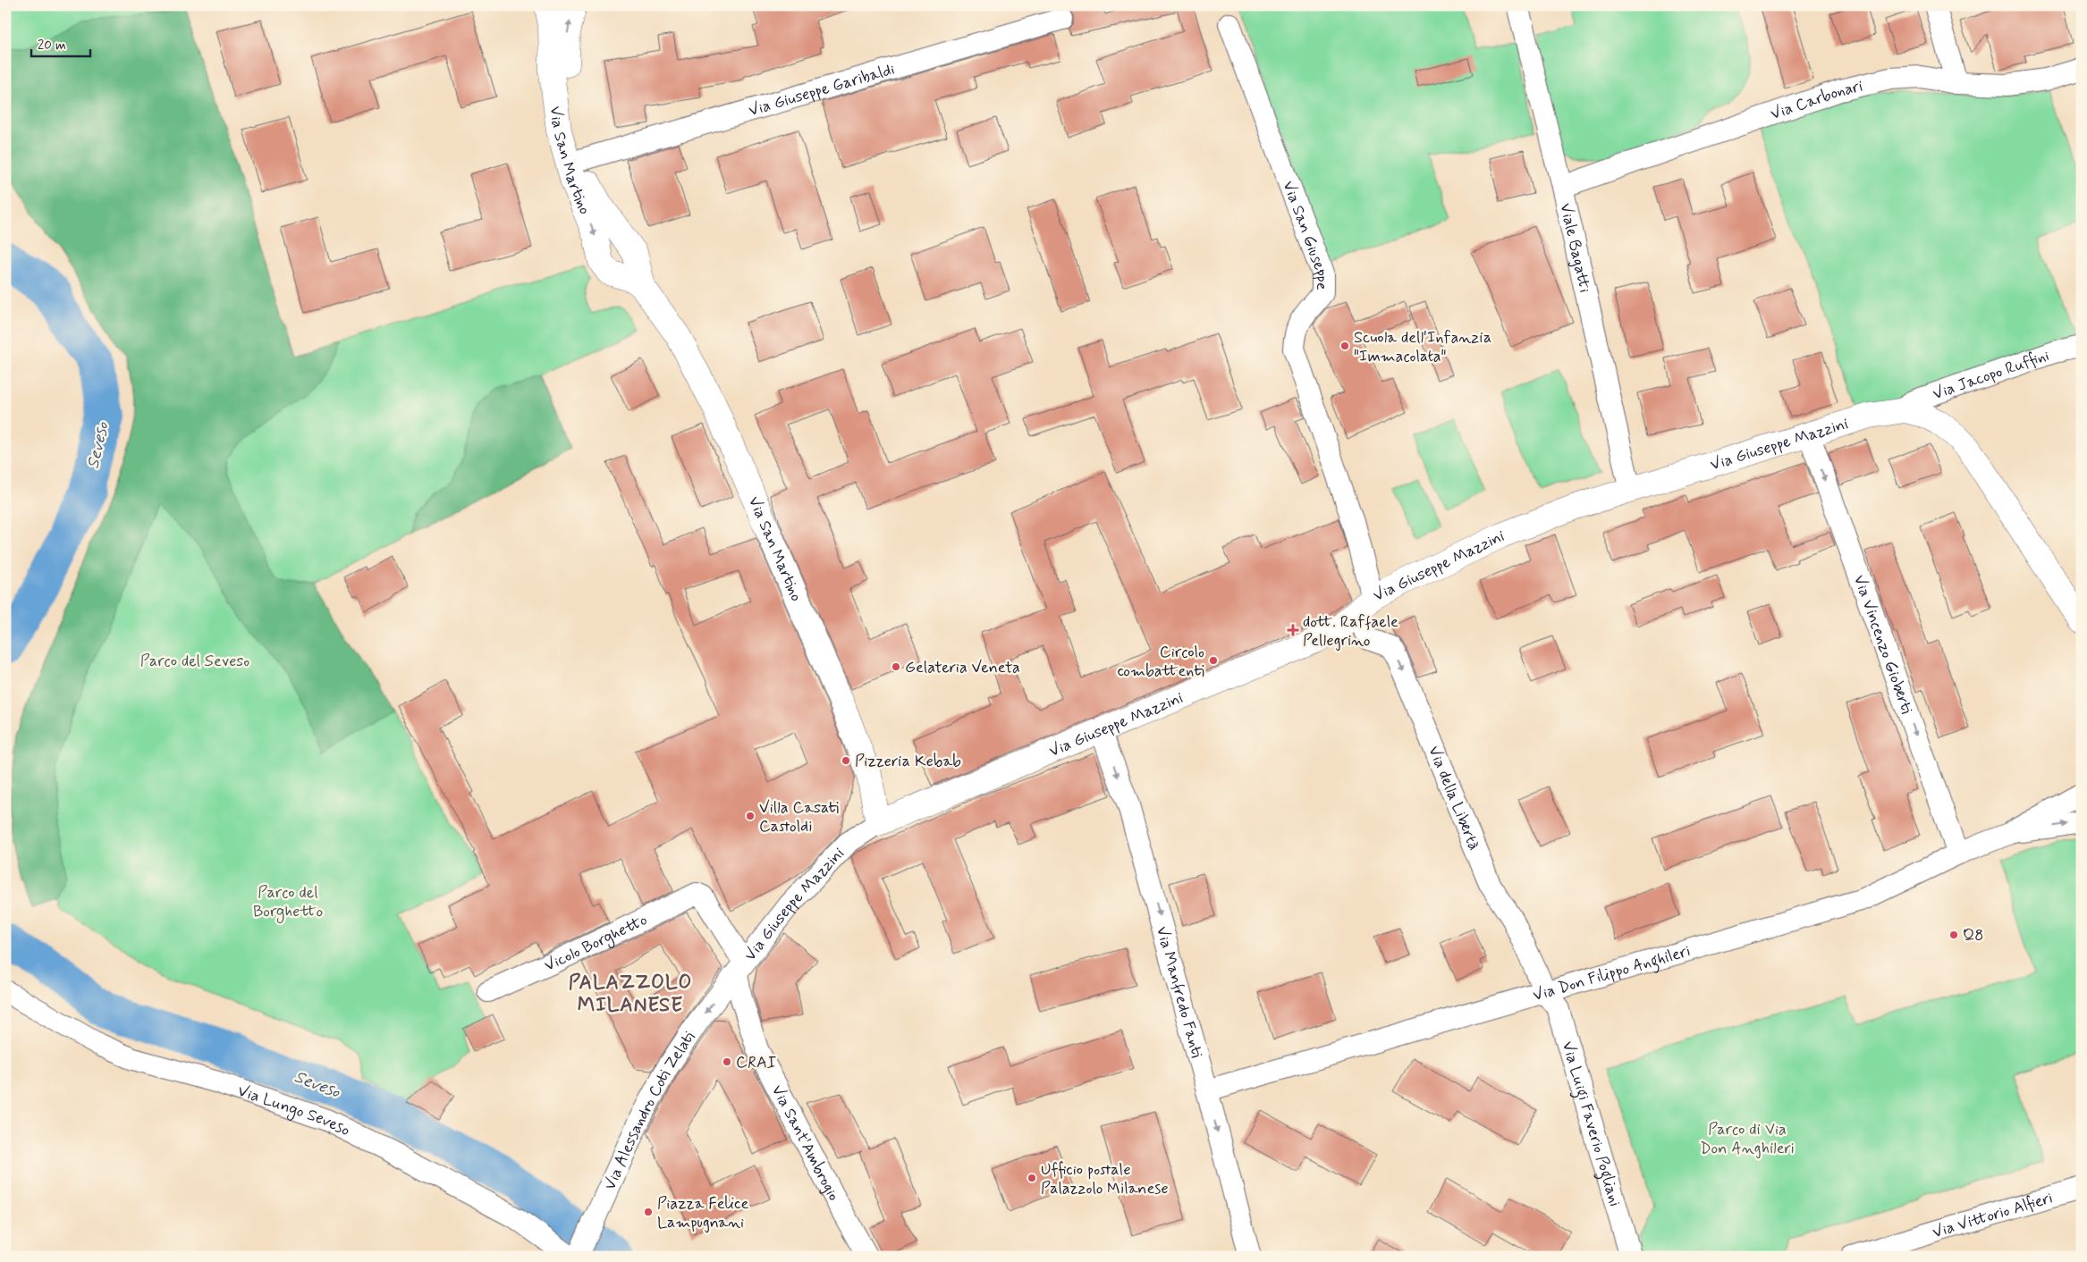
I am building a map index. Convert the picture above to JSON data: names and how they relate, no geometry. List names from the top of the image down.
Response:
{
  "streets": {
    "street": [
      "Via Giuseppe Garibaldi",
      "Via Carbonari",
      "Via San Martino",
      "Via San Giuseppe",
      "Viale Bagatti",
      "Via Jacopo Ruffini",
      "Via Giuseppe Mazzini",
      "Via Vincenzo Gioberti",
      "Via della Libertà",
      "Vicolo Borghetto",
      "Via Don Filippo Anghileri",
      "Via Manfredo Fanti",
      "Via Lungo Seveso",
      "Via Alessandro Coti Zelati",
      "Via Luigi Faverio Pogliani",
      "Via Sant'Ambrogio",
      "Via Vittorio Alfieri"
    ]
  },
  "crossings": [
    ["Via Giuseppe Garibaldi", "Via San Martino"],
    ["Via Carbonari", "Viale Bagatti"],
    ["Via San Martino", "Via Giuseppe Mazzini"],
    ["Via San Giuseppe", "Via Giuseppe Mazzini"],
    ["Viale Bagatti", "Via Giuseppe Mazzini"],
    ["Via Jacopo Ruffini", "Via Giuseppe Mazzini"],
    ["Via Giuseppe Mazzini", "Via Vincenzo Gioberti"],
    ["Via Giuseppe Mazzini", "Via della Libertà"],
    ["Via Giuseppe Mazzini", "Vicolo Borghetto"],
    ["Via Giuseppe Mazzini", "Via Manfredo Fanti"],
    ["Via Giuseppe Mazzini", "Via Alessandro Coti Zelati"],
    ["Via Giuseppe Mazzini", "Via Sant'Ambrogio"],
    ["Via Vincenzo Gioberti", "Via Don Filippo Anghileri"],
    ["Via della Libertà", "Via Don Filippo Anghileri"],
    ["Via della Libertà", "Via Luigi Faverio Pogliani"],
    ["Vicolo Borghetto", "Via Alessandro Coti Zelati"],
    ["Vicolo Borghetto", "Via Sant'Ambrogio"],
    ["Via Don Filippo Anghileri", "Via Manfredo Fanti"],
    ["Via Don Filippo Anghileri", "Via Luigi Faverio Pogliani"],
    ["Via Lungo Seveso", "Via Alessandro Coti Zelati"],
    ["Via Alessandro Coti Zelati", "Via Sant'Ambrogio"]
  ],
  "one_way": [
    "Via Vincenzo Gioberti",
    "Via della Libertà",
    "Via Manfredo Fanti",
    "Via Alessandro Coti Zelati"
  ],
  "districts": ["PALAZZOLO MILANESE"],
  "water": ["Seveso"],
  "parks": ["Parco del Seveso", "Parco del Borghetto", "Parco di Via Don Anghileri"],
  "places": {
    "other": [
      "Scuola dell'Infanzia \"Immacolata\"",
      "Circolo combattenti",
      "Gelateria Veneta",
      "Pizzeria Kebab",
      "Villa Casati Castoldi",
      "Q8",
      "CRAI",
      "Ufficio postale Palazzolo Milanese",
      "Piazza Felice Lampugnani"
    ],
    "health": ["dott. Raffaele Pellegrino"]
  },
  "scale_bar": "20 m"
}
